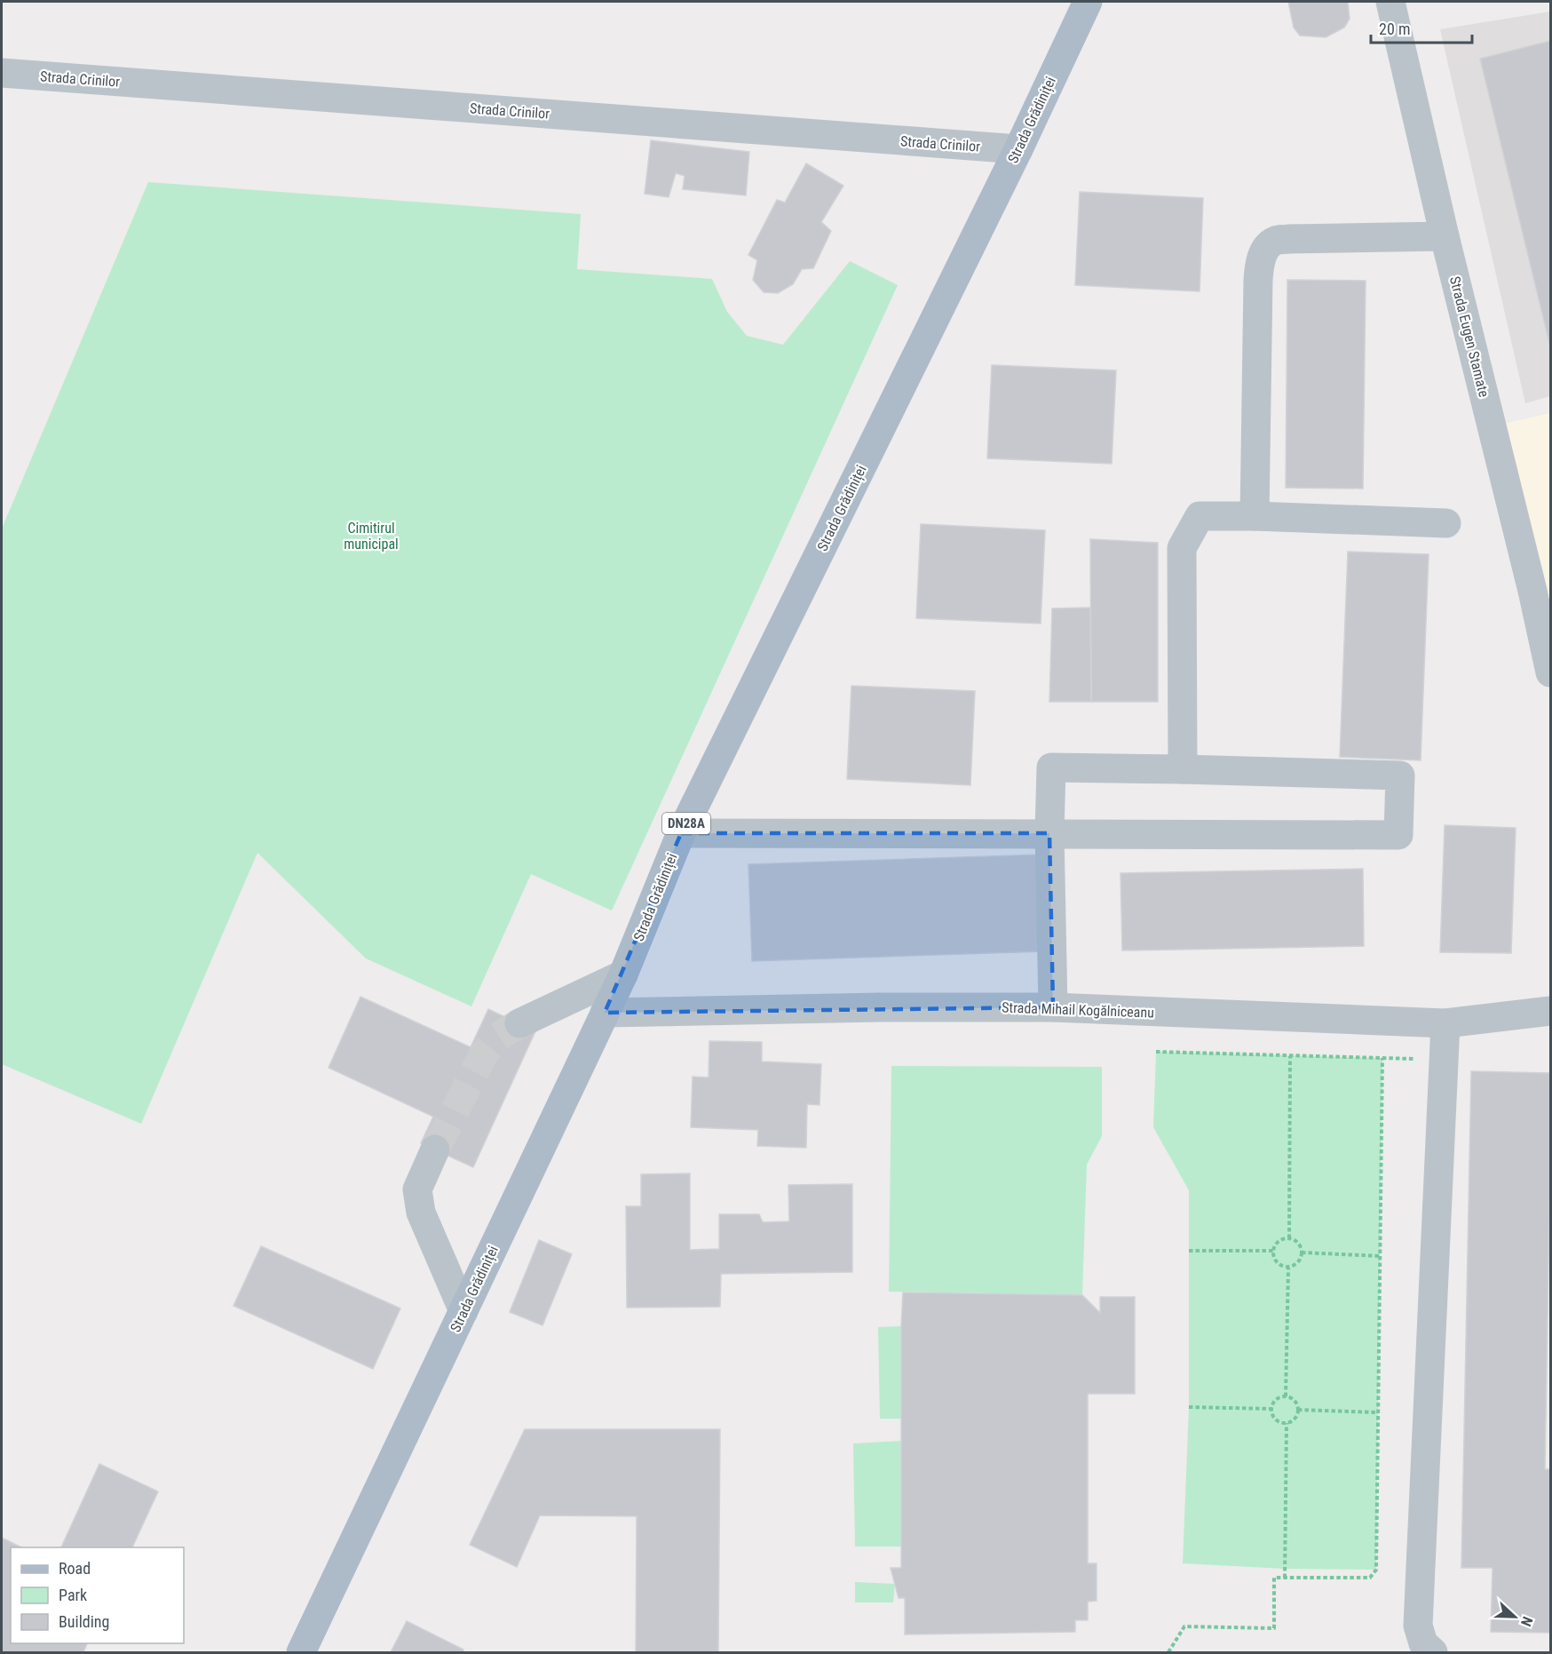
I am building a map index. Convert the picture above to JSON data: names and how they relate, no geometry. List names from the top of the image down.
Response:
{
  "streets": {
    "main road": ["Strada Grădiniței", "DN28A"],
    "street": ["Strada Crinilor", "Strada Eugen Stamate", "Strada Mihail Kogălniceanu"]
  },
  "crossings": [
    ["Strada Crinilor", "Strada Grădiniței"],
    ["Strada Grădiniței", "Strada Mihail Kogălniceanu"]
  ],
  "parks": ["Cimitirul municipal"],
  "legend": ["Road", "Park", "Building"],
  "scale_bar": "20 m",
  "north": "right"
}
